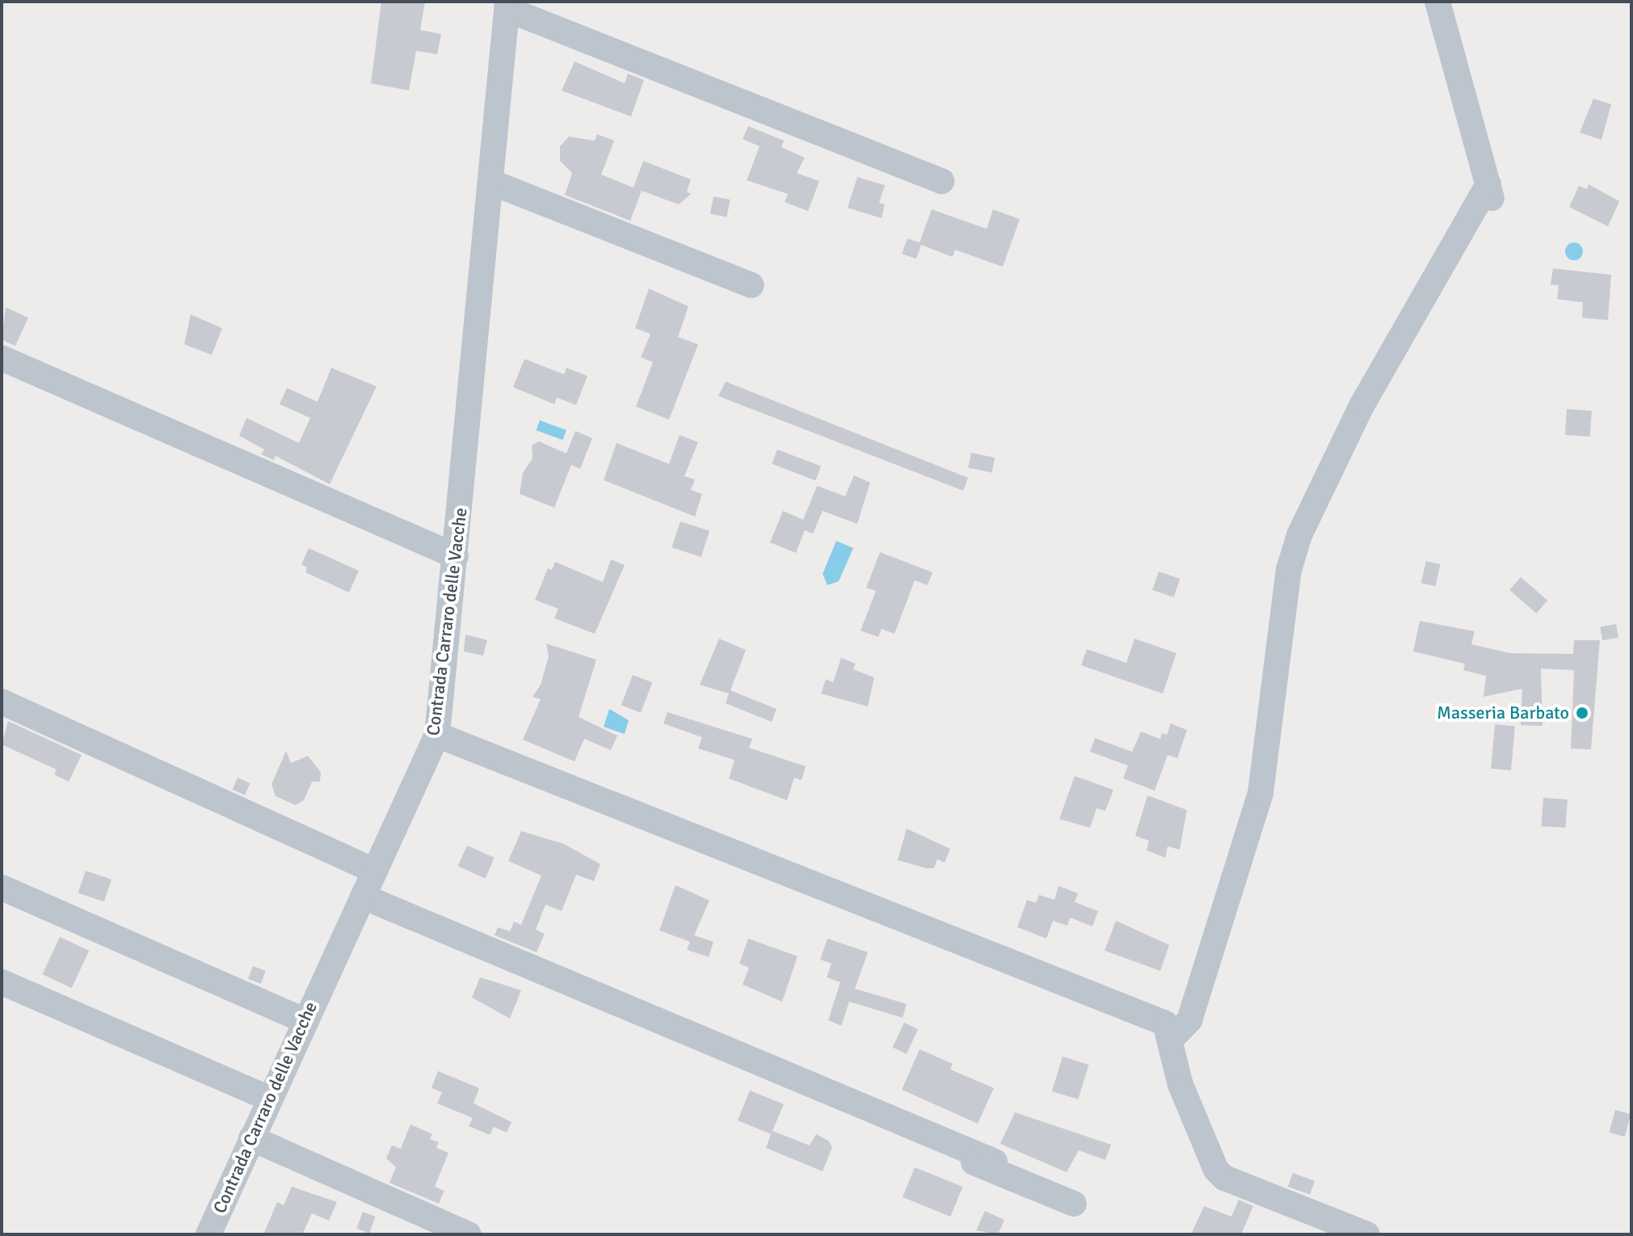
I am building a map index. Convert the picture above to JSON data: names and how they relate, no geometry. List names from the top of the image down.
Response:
{
  "streets": {
    "street": ["Contrada Carraro delle Vacche"]
  },
  "places": ["Masseria Barbato"]
}
